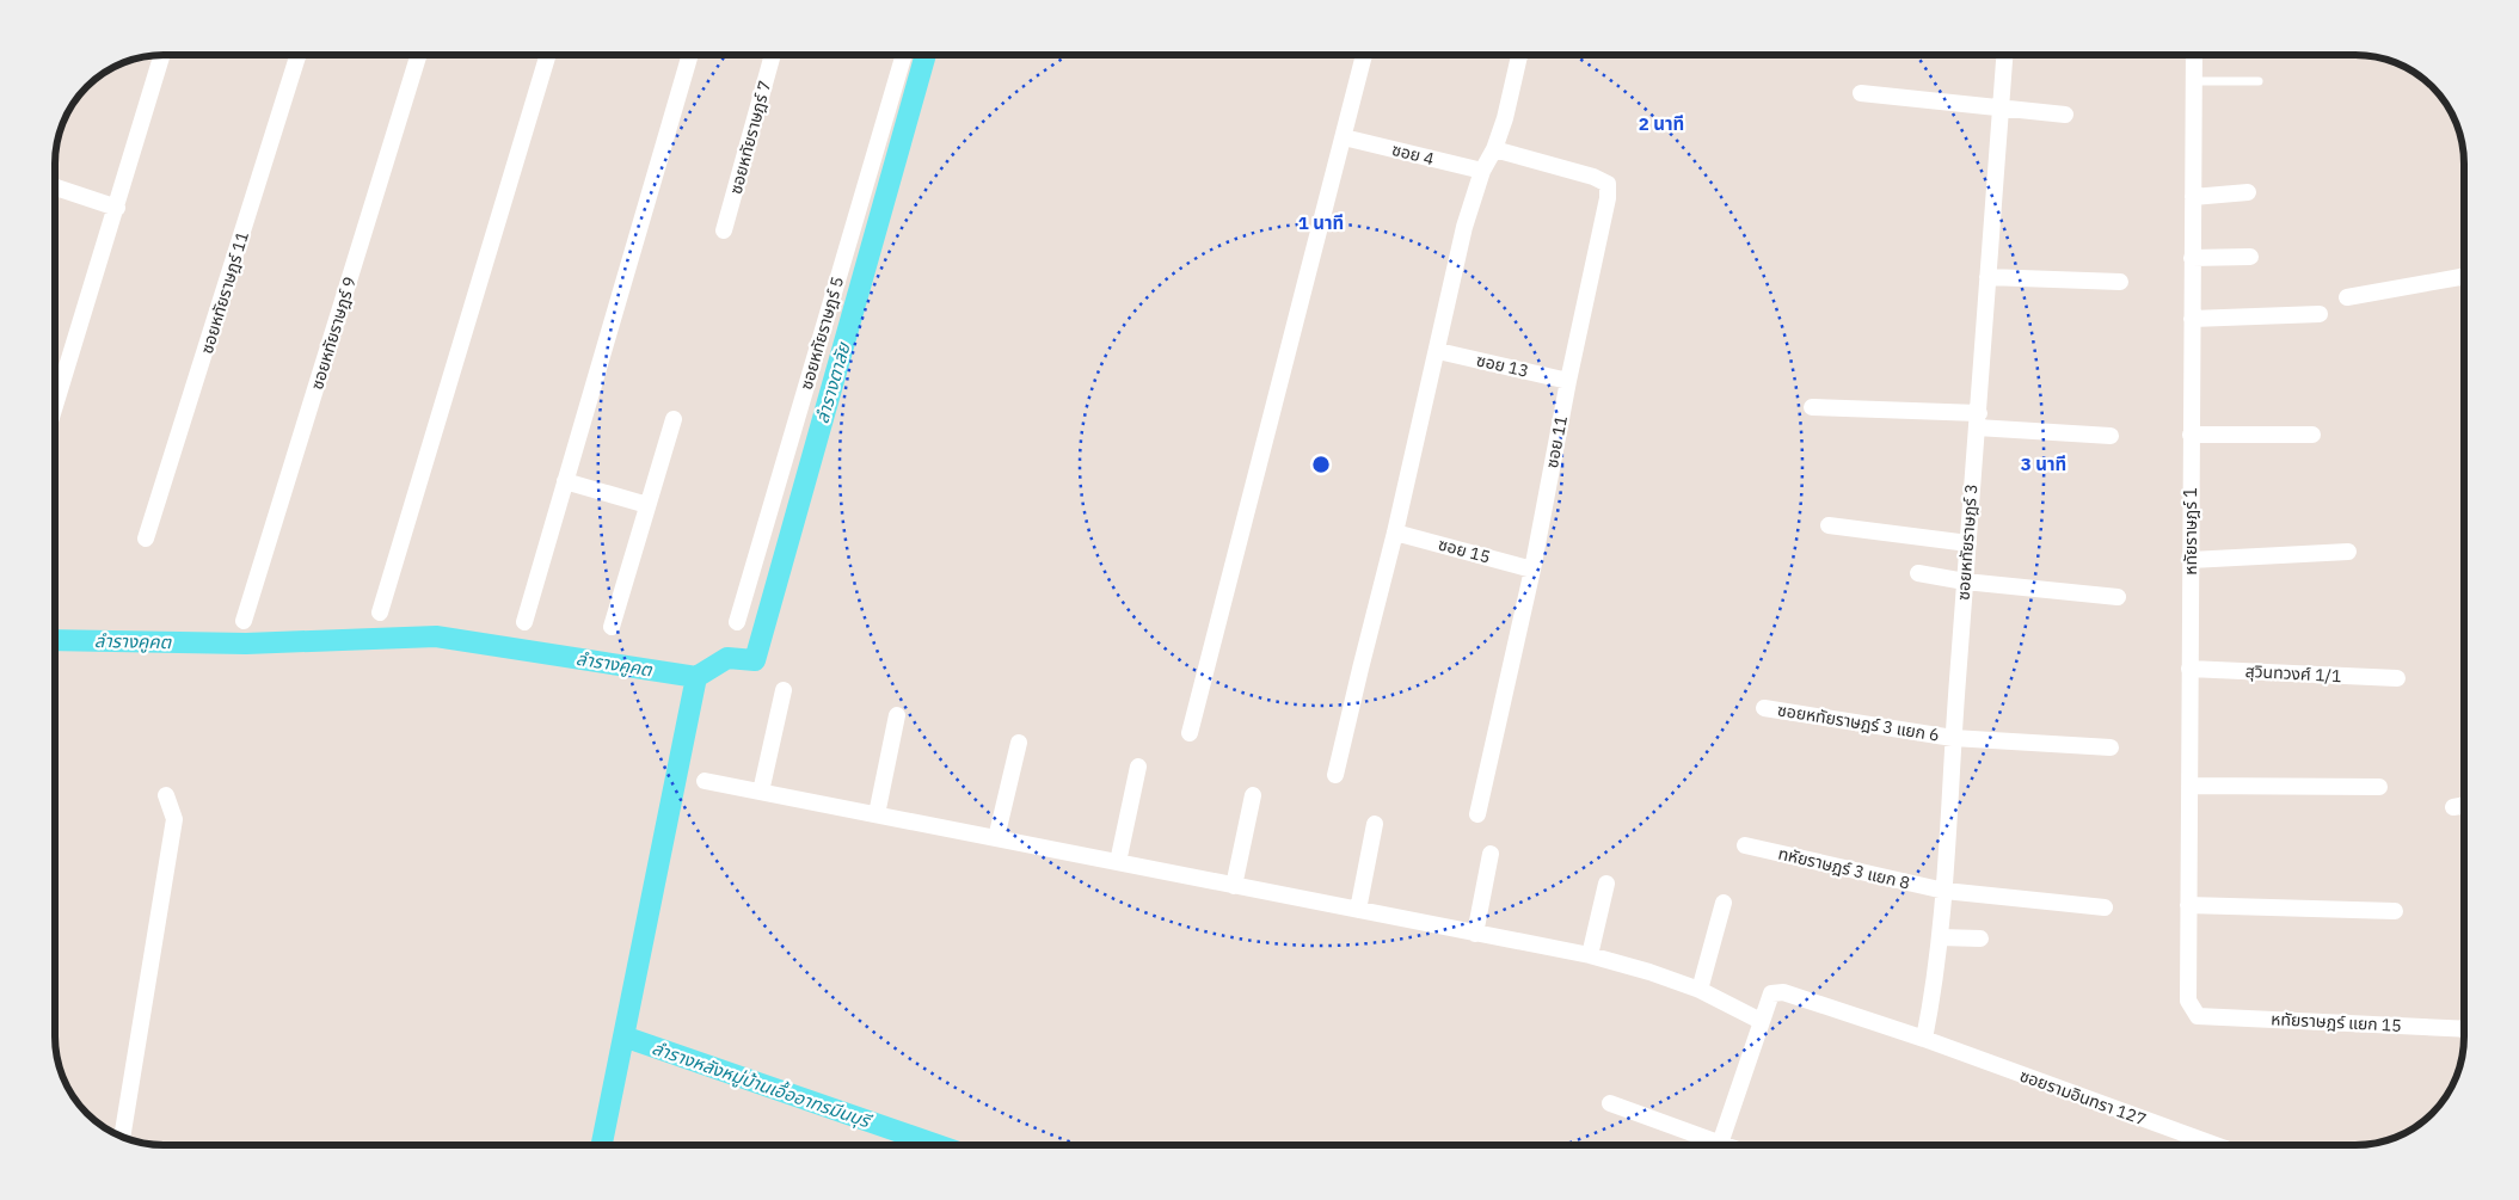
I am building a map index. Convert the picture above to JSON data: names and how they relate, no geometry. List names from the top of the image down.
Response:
{
  "streets": {
    "street": [
      "ซอยหทัยราษฎร์ 7",
      "ซอย 4",
      "ซอยหทัยราษฎร์ 11",
      "ซอยหทัยราษฎร์ 9",
      "ซอยหทัยราษฎร์ 5",
      "ซอย 13",
      "ซอย 11",
      "หทัยราษฎร์ 1",
      "ซอยหทัยราษฎร์ 3",
      "ซอย 15",
      "สุวินทวงศ์ 1/1",
      "ซอยหทัยราษฎร์ 3 แยก 6",
      "ทหัยราษฎร์ 3 แยก 8",
      "หทัยราษฎร์ แยก 15",
      "ซอยรามอินทรา 127"
    ]
  },
  "crossings": [
    ["ซอย 13", "ซอย 11"],
    ["ซอย 11", "ซอย 15"],
    ["หทัยราษฎร์ 1", "สุวินทวงศ์ 1/1"],
    ["หทัยราษฎร์ 1", "หทัยราษฎร์ แยก 15"],
    ["ซอยหทัยราษฎร์ 3", "ซอยหทัยราษฎร์ 3 แยก 6"],
    ["ซอยหทัยราษฎร์ 3", "ทหัยราษฎร์ 3 แยก 8"],
    ["ซอยหทัยราษฎร์ 3", "ซอยรามอินทรา 127"]
  ],
  "water": ["ลำรางตาลัย", "ลำรางคูคต", "ลำรางหลังหมู่บ้านเอื้ออาทรมีนบุรี"],
  "rings": ["2 นาที", "1 นาที", "3 นาที"]
}
